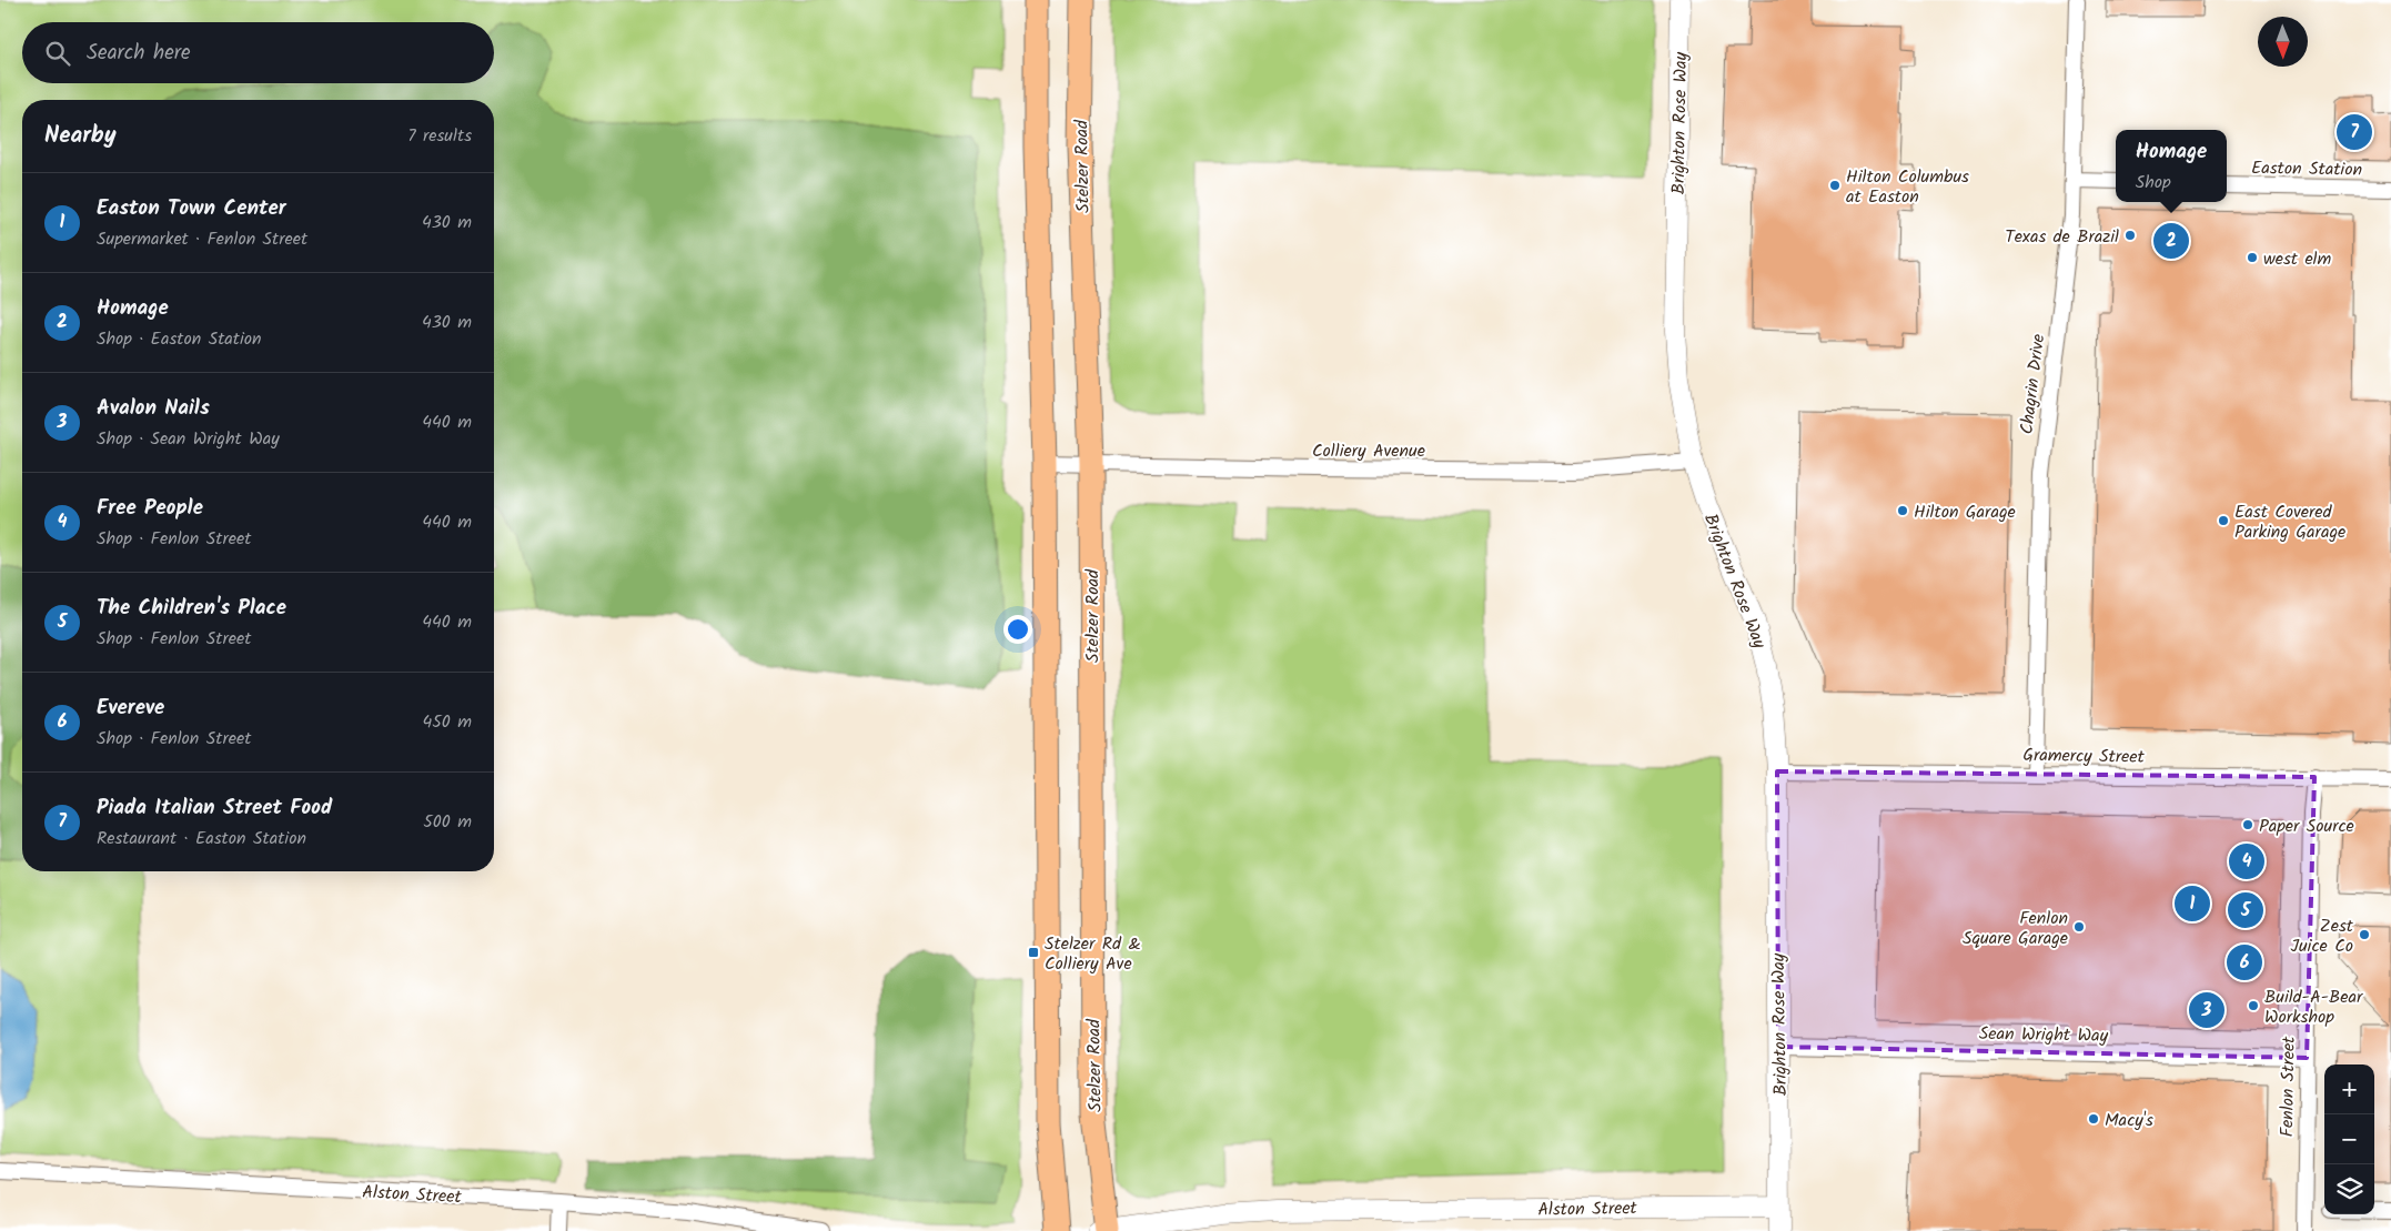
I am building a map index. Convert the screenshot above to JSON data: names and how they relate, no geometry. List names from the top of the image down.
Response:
{
  "streets": {
    "main road": ["Stelzer Road"],
    "street": [
      "Brighton Rose Way",
      "Easton Station",
      "Chagrin Drive",
      "Colliery Avenue",
      "Gramercy Street",
      "Sean Wright Way",
      "Fenlon Street",
      "Alston Street"
    ]
  },
  "crossings": [
    ["Brighton Rose Way", "Colliery Avenue"],
    ["Brighton Rose Way", "Gramercy Street"],
    ["Brighton Rose Way", "Sean Wright Way"],
    ["Brighton Rose Way", "Alston Street"],
    ["Stelzer Road", "Colliery Avenue"],
    ["Stelzer Road", "Alston Street"],
    ["Chagrin Drive", "Gramercy Street"],
    ["Gramercy Street", "Fenlon Street"],
    ["Sean Wright Way", "Fenlon Street"]
  ],
  "places": {
    "other": [
      "Hilton Columbus at Easton",
      "Texas de Brazil",
      "west elm",
      "Hilton Garage",
      "East Covered Parking Garage",
      "Paper Source",
      "Fenlon Square Garage",
      "Zest Juice Co",
      "Build-A-Bear Workshop",
      "Macy's"
    ],
    "transit": ["Stelzer Rd & Colliery Ave"]
  },
  "north": "bottom",
  "page": {
    "search": "Search here",
    "heading": ["Nearby", "7 results"],
    "pins": [
      "7",
      "2",
      "4",
      "1",
      "5",
      "6",
      "3"
    ],
    "popup": ["Homage", "Shop"],
    "list": [
      {
        "mark": "1",
        "name": "Easton Town Center",
        "note": "Supermarket · Fenlon Street",
        "value": "430 m"
      },
      {
        "mark": "2",
        "name": "Homage",
        "note": "Shop · Easton Station",
        "value": "430 m"
      },
      {
        "mark": "3",
        "name": "Avalon Nails",
        "note": "Shop · Sean Wright Way",
        "value": "440 m"
      },
      {
        "mark": "4",
        "name": "Free People",
        "note": "Shop · Fenlon Street",
        "value": "440 m"
      },
      {
        "mark": "5",
        "name": "The Children's Place",
        "note": "Shop · Fenlon Street",
        "value": "440 m"
      },
      {
        "mark": "6",
        "name": "Evereve",
        "note": "Shop · Fenlon Street",
        "value": "450 m"
      },
      {
        "mark": "7",
        "name": "Piada Italian Street Food",
        "note": "Restaurant · Easton Station",
        "value": "500 m"
      }
    ],
    "map_buttons": ["+", "−"]
  }
}
